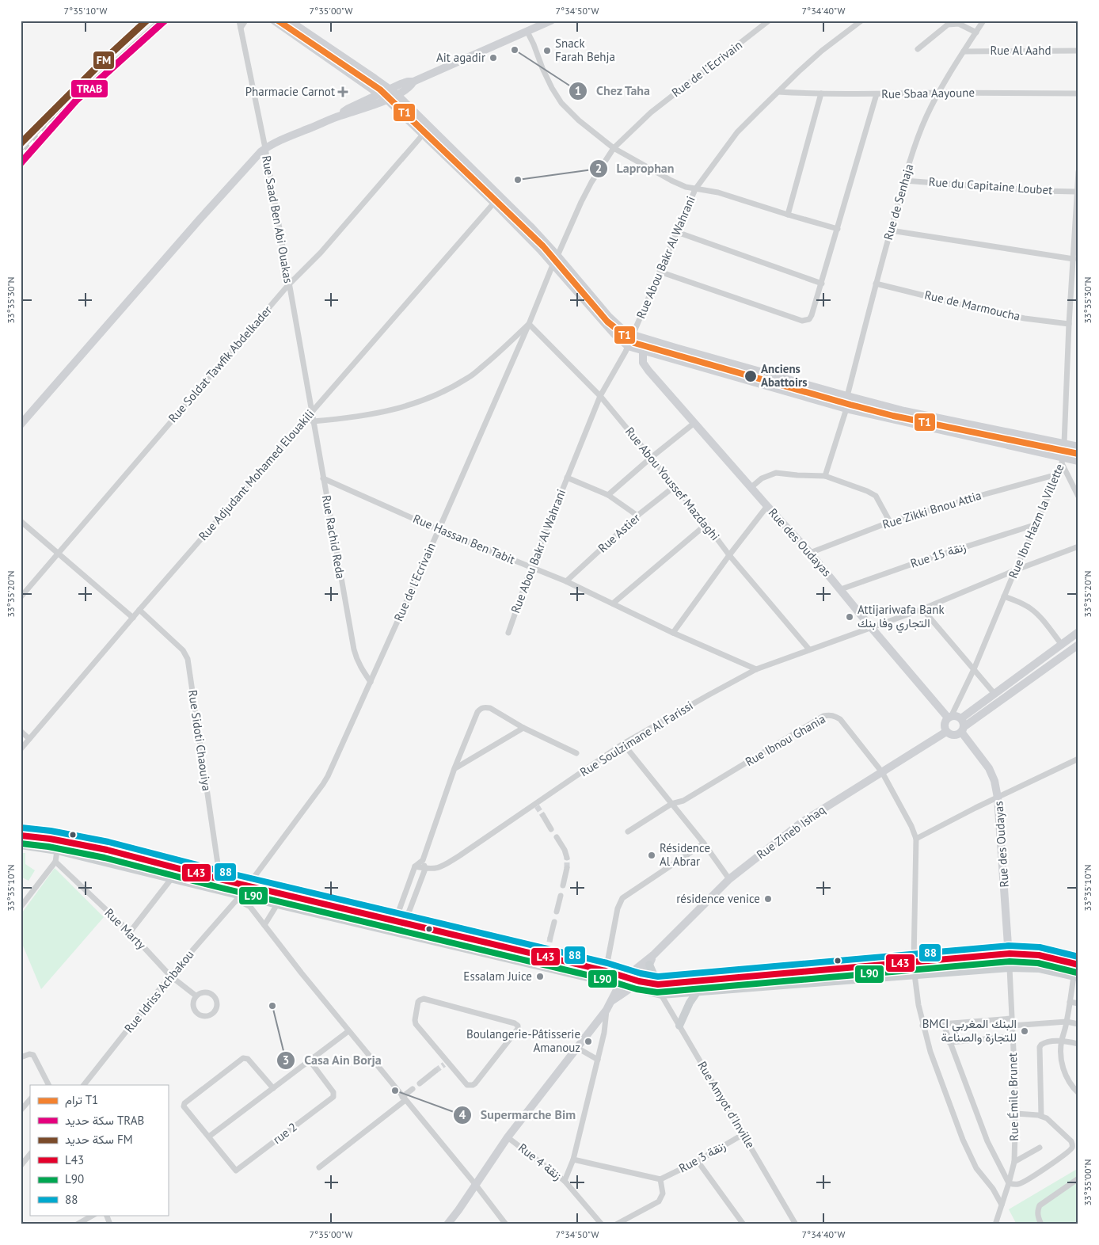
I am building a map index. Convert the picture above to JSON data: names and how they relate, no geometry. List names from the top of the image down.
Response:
{
  "streets": {
    "street": [
      "Rue Al Aahd",
      "Rue de l'Ecrivain",
      "Rue Sbaa Aayoune",
      "Rue du Capitaine Loubet",
      "Rue de Senhaja",
      "Rue Saad Ben Abi Ouakas",
      "Rue Abou Bakr Al Wahrani",
      "Rue de Marmoucha",
      "Rue Soldat Tawfik Abdelkader",
      "Rue Adjudant Mohamed Elouakili",
      "Rue Abou Youssef Mazdaghi",
      "Rue Zikki Bnou Attia",
      "Rue Ibn Hazm la Villette",
      "Rue Astier",
      "Rue Rachid Reda",
      "Rue Hassan Ben Tabit",
      "Rue des Oudayas",
      "Rue 15 زنقة",
      "Rue Soulzimane Al Farissi",
      "Rue Sidoti Chaouiya",
      "Rue Ibnou Ghania",
      "Rue Zineb Ishaq",
      "Rue Marty",
      "Rue Idriss Achbakou",
      "Rue Émile Brunet",
      "Rue Amyot d'Inville",
      "rue 2",
      "Rue 3 زنقة",
      "Rue 4 زنقة"
    ]
  },
  "crossings": [
    ["Rue Al Aahd", "Rue de Senhaja"],
    ["Rue de l'Ecrivain", "Rue Abou Youssef Mazdaghi"],
    ["Rue de l'Ecrivain", "Rue Rachid Reda"],
    ["Rue de l'Ecrivain", "Rue Hassan Ben Tabit"],
    ["Rue de l'Ecrivain", "Rue Idriss Achbakou"],
    ["Rue Sbaa Aayoune", "Rue de Senhaja"],
    ["Rue Sbaa Aayoune", "Rue Abou Bakr Al Wahrani"],
    ["Rue du Capitaine Loubet", "Rue de Senhaja"],
    ["Rue du Capitaine Loubet", "Rue Ibn Hazm la Villette"],
    ["Rue de Senhaja", "Rue de Marmoucha"],
    ["Rue Saad Ben Abi Ouakas", "Rue Soldat Tawfik Abdelkader"],
    ["Rue Saad Ben Abi Ouakas", "Rue Adjudant Mohamed Elouakili"],
    ["Rue Saad Ben Abi Ouakas", "Rue Rachid Reda"],
    ["Rue Abou Bakr Al Wahrani", "Rue Abou Youssef Mazdaghi"],
    ["Rue Abou Bakr Al Wahrani", "Rue Hassan Ben Tabit"],
    ["Rue de Marmoucha", "Rue Ibn Hazm la Villette"],
    ["Rue Adjudant Mohamed Elouakili", "Rue Rachid Reda"],
    ["Rue Adjudant Mohamed Elouakili", "Rue Sidoti Chaouiya"],
    ["Rue Abou Youssef Mazdaghi", "Rue Astier"],
    ["Rue Abou Youssef Mazdaghi", "Rue Soulzimane Al Farissi"],
    ["Rue Zikki Bnou Attia", "Rue Ibn Hazm la Villette"],
    ["Rue Zikki Bnou Attia", "Rue des Oudayas"],
    ["Rue Ibn Hazm la Villette", "Rue des Oudayas"],
    ["Rue Ibn Hazm la Villette", "Rue 15 زنقة"],
    ["Rue Ibn Hazm la Villette", "Rue Soulzimane Al Farissi"],
    ["Rue Ibn Hazm la Villette", "Rue Zineb Ishaq"],
    ["Rue Astier", "Rue Hassan Ben Tabit"],
    ["Rue Rachid Reda", "Rue Hassan Ben Tabit"],
    ["Rue Hassan Ben Tabit", "Rue Soulzimane Al Farissi"],
    ["Rue des Oudayas", "Rue 15 زنقة"],
    ["Rue des Oudayas", "Rue Soulzimane Al Farissi"],
    ["Rue des Oudayas", "Rue Zineb Ishaq"],
    ["Rue des Oudayas", "Rue Émile Brunet"],
    ["Rue Ibnou Ghania", "Rue Zineb Ishaq"],
    ["Rue Zineb Ishaq", "Rue 4 زنقة"],
    ["Rue Marty", "Rue Idriss Achbakou"],
    ["Rue Amyot d'Inville", "Rue 3 زنقة"]
  ],
  "places": {
    "other": [
      "Chez Taha",
      "Snack Farah Behja",
      "Ait agadir",
      "Laprophan",
      "Anciens Abattoirs",
      "Attijariwafa Bank التجاري وفا بنك",
      "Résidence Al Abrar",
      "résidence venice",
      "Essalam Juice",
      "Casa Ain Borja",
      "BMCI البنك المغربي للتجارة والصناعة",
      "Boulangerie-Pâtisserie Amanouz",
      "Supermarche Bim"
    ],
    "health": ["Pharmacie Carnot"]
  },
  "lines": [
    "tram line T1",
    "rail line TRAB",
    "rail line FM",
    "transit line 88",
    "transit line L43",
    "transit line L90"
  ],
  "legend": [
    "ترام T1",
    "سكة حديد TRAB",
    "سكة حديد FM",
    "L43",
    "L90",
    "88"
  ],
  "coordinates": [
    "7°35'10\"W",
    "7°35'00\"W",
    "7°34'50\"W",
    "7°34'40\"W",
    "33°35'30\"N",
    "33°35'20\"N",
    "33°35'10\"N",
    "33°35'00\"N"
  ]
}
